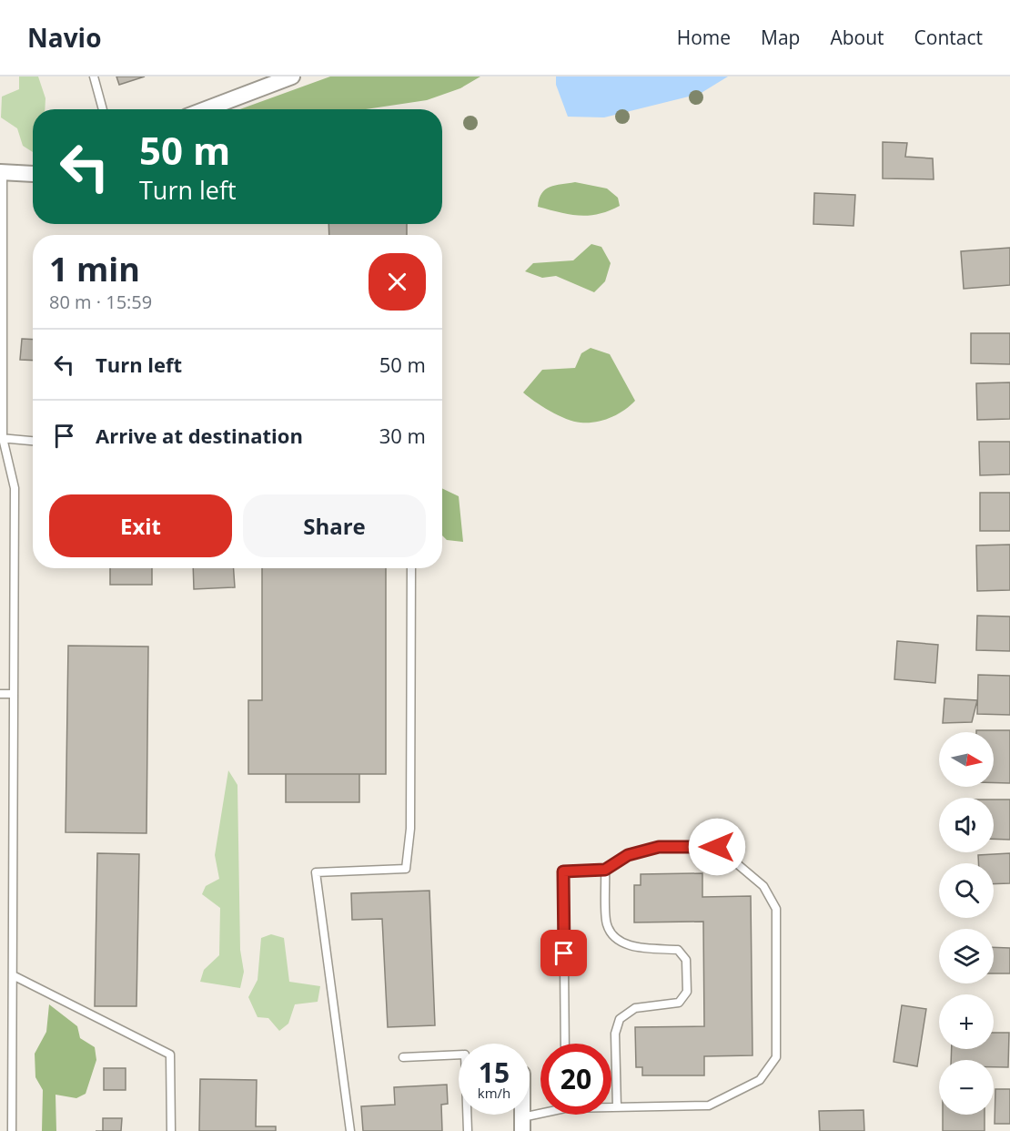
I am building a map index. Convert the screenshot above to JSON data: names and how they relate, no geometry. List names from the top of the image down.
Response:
{
  "north": "right",
  "page": {
    "header": "Navio",
    "nav": [
      "Home",
      "Map",
      "About",
      "Contact"
    ],
    "turn": ["50 m", "Turn left"],
    "heading": ["1 min", "80 m · 15:59"],
    "list": [
      {
        "name": "Turn left",
        "value": "50 m"
      },
      {
        "name": "Arrive at destination",
        "value": "30 m"
      }
    ],
    "buttons": ["Exit", "Share"],
    "map_buttons": ["+", "−"],
    "speed": "15 km/h",
    "limit": "20"
  }
}
